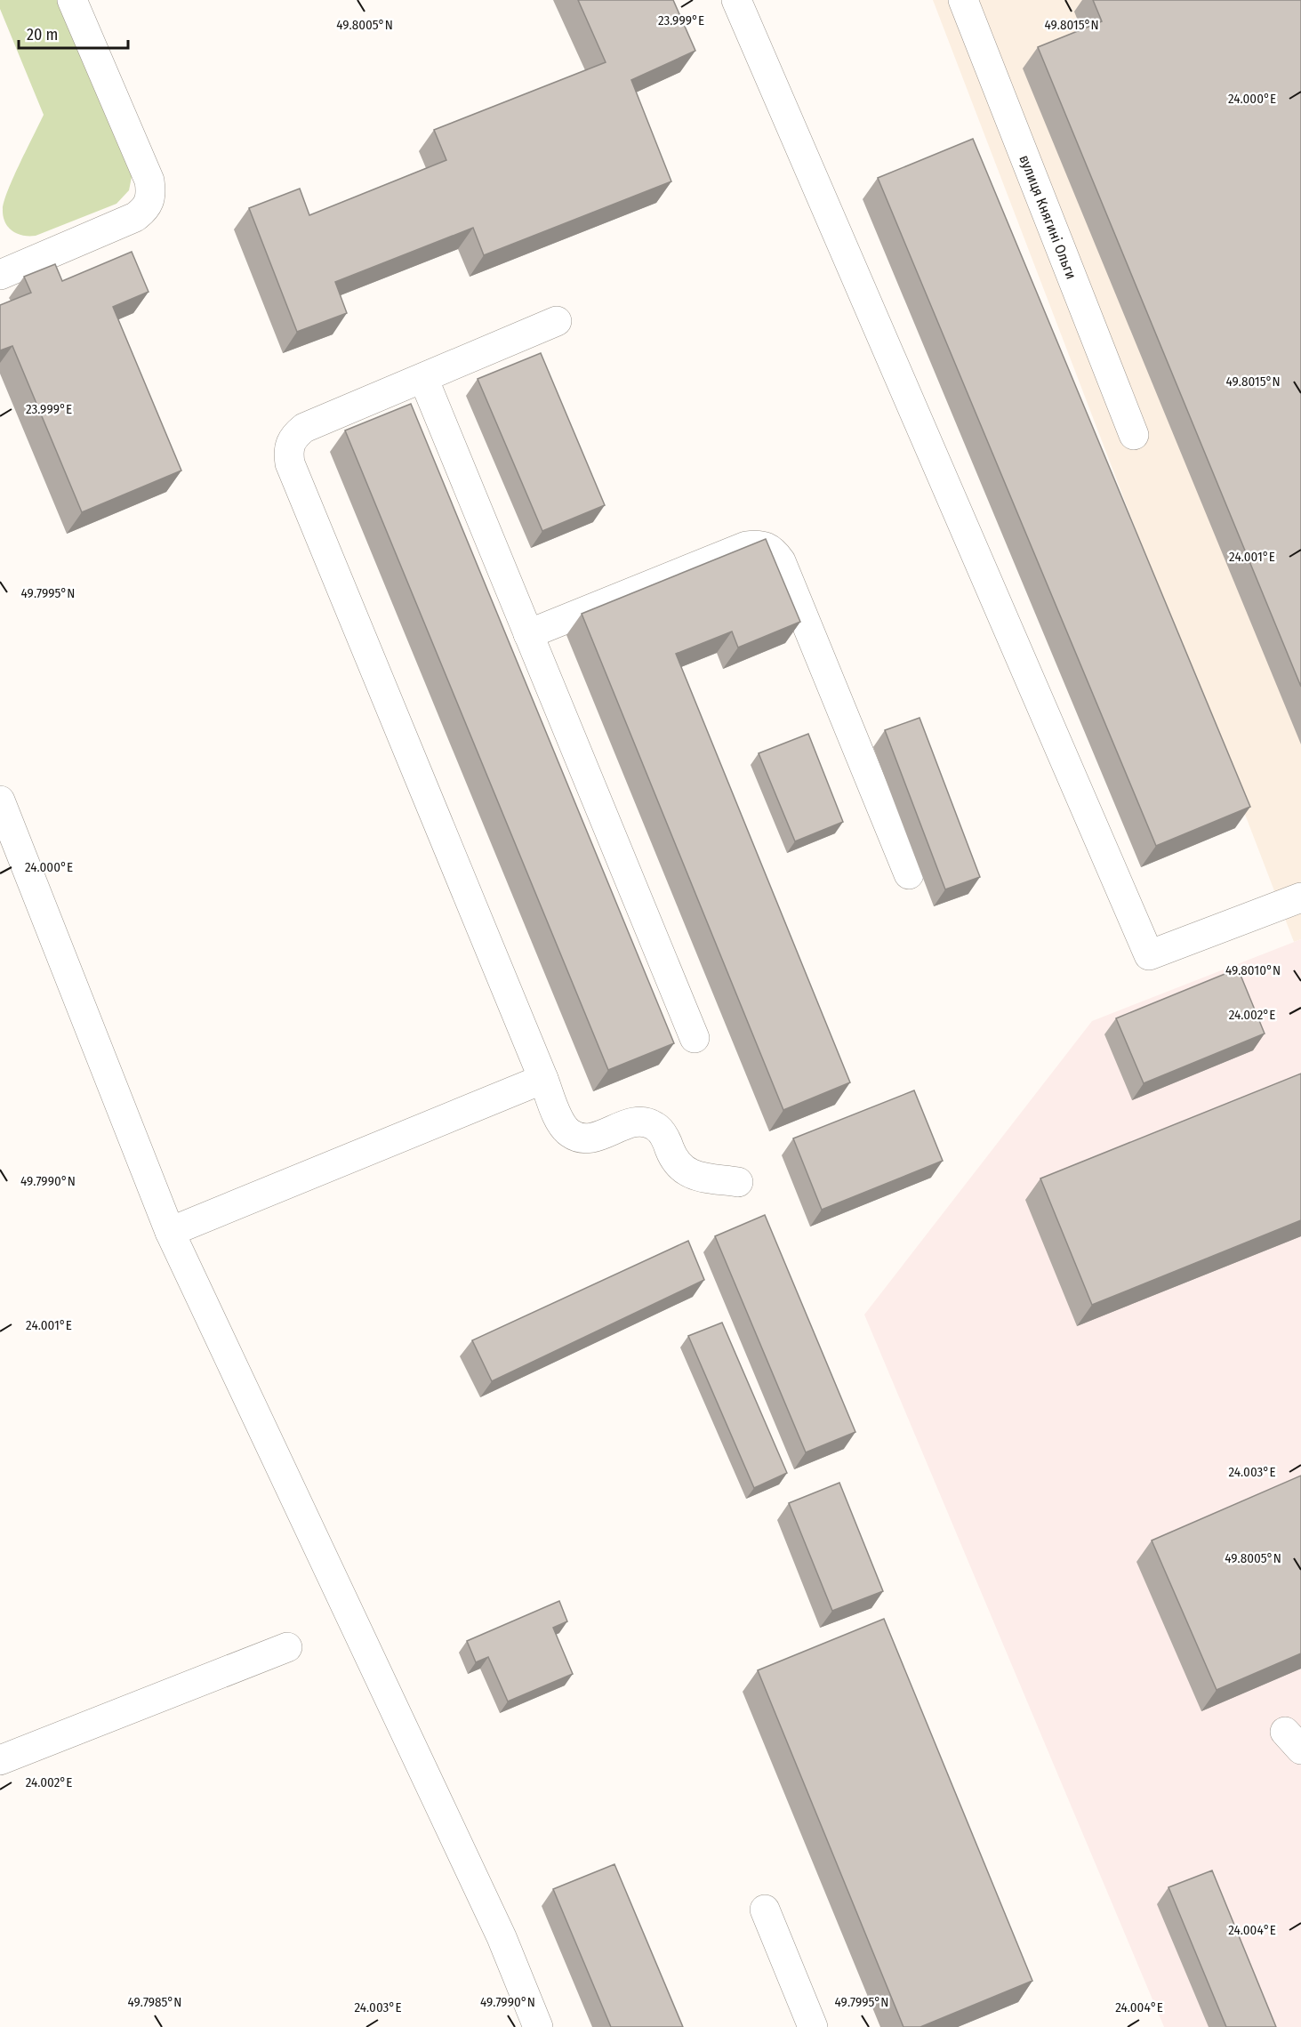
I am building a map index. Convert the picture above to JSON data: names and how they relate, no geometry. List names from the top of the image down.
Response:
{
  "streets": {
    "lane": ["вулиця Княгині Ольги"]
  },
  "scale_bar": "20 m",
  "coordinates": [
    "23.999°E",
    "49.8005°N",
    "49.8015°N",
    "24.000°E",
    "24.001°E",
    "49.7995°N",
    "49.8010°N",
    "24.002°E",
    "49.7990°N",
    "24.003°E",
    "24.004°E",
    "49.7985°N"
  ]
}
